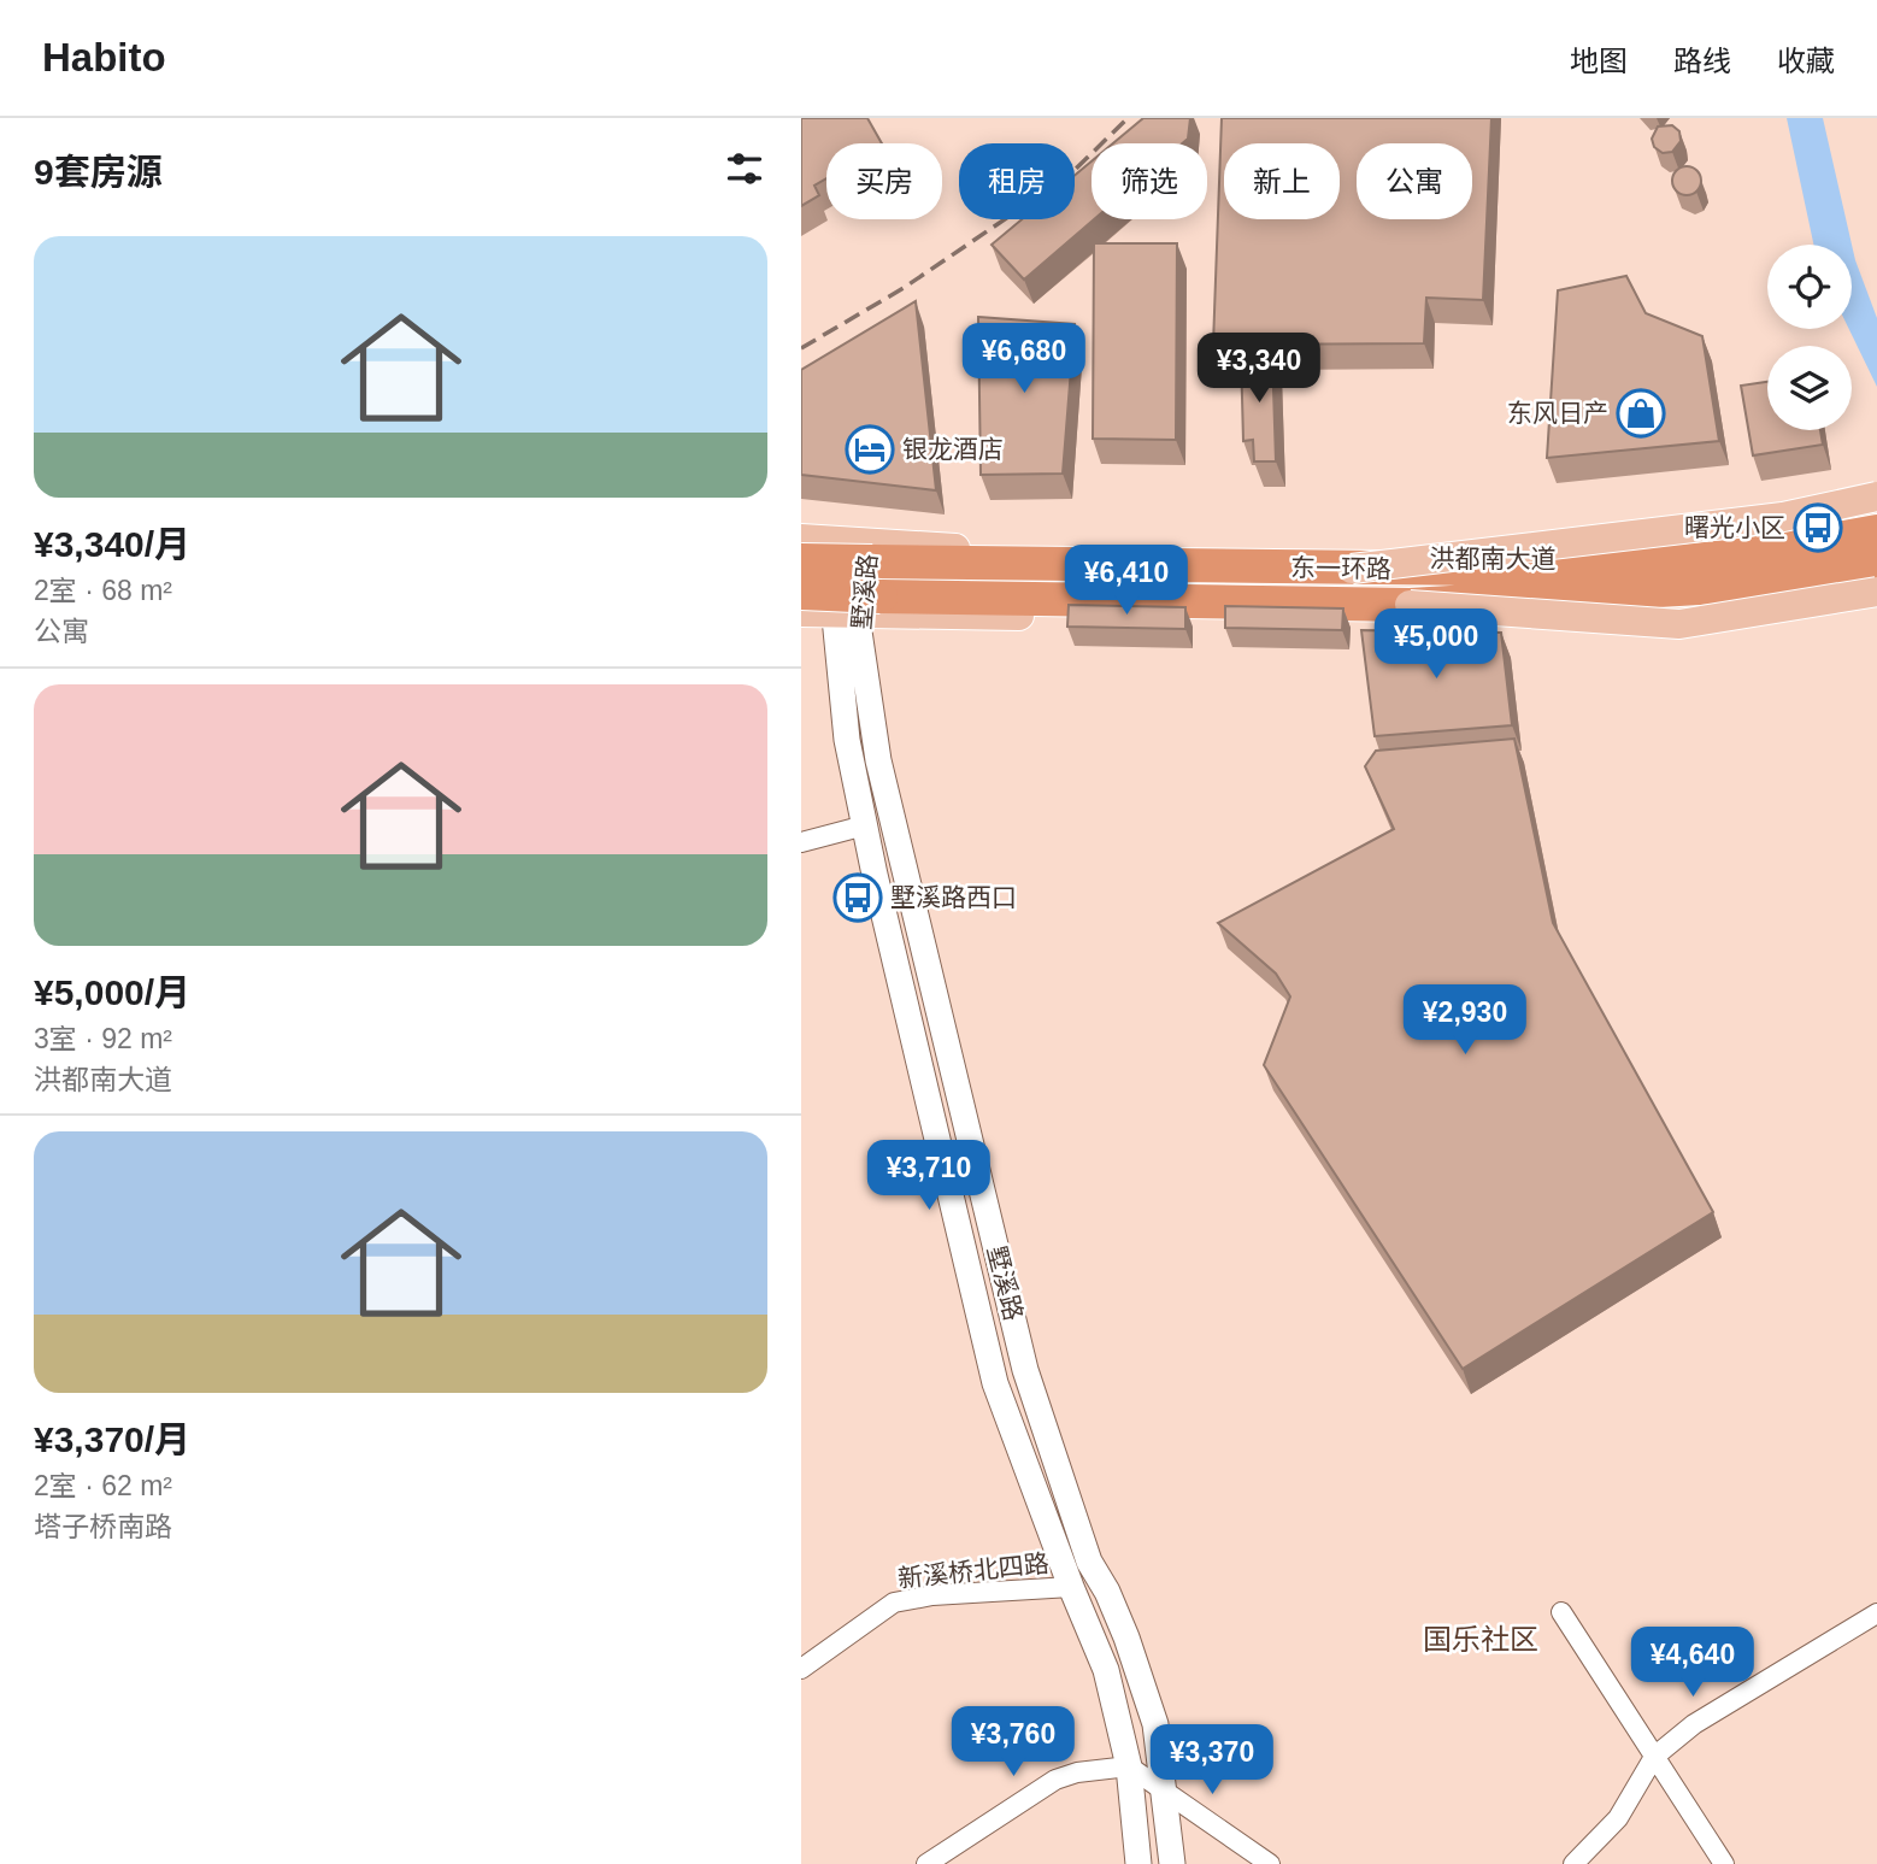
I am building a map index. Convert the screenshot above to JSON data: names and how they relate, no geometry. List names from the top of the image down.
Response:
{
  "streets": {
    "highway": ["东一环路"],
    "main road": ["洪都南大道"],
    "street": ["墅溪路", "新溪桥北四路"]
  },
  "crossings": [
    ["洪都南大道", "墅溪路"],
    ["墅溪路", "新溪桥北四路"]
  ],
  "districts": ["国乐社区"],
  "places": {
    "shop": ["东风日产"],
    "hotel": ["银龙酒店"],
    "bus stop": ["曙光小区", "墅溪路西口"]
  },
  "page": {
    "header": "Habito",
    "nav": ["地图", "路线", "收藏"],
    "heading": "9套房源",
    "chip": [
      "买房",
      "租房",
      "筛选",
      "新上",
      "公寓"
    ],
    "list": [
      {
        "name": "¥3,340/月",
        "note": "2室 · 68 m² · 公寓"
      },
      {
        "name": "¥5,000/月",
        "note": "3室 · 92 m² · 洪都南大道"
      },
      {
        "name": "¥3,370/月",
        "note": "2室 · 62 m² · 塔子桥南路"
      }
    ],
    "price": [
      "¥6,680",
      "¥3,340",
      "¥6,410",
      "¥5,000",
      "¥2,930",
      "¥3,710",
      "¥4,640",
      "¥3,760",
      "¥3,370"
    ]
  }
}
